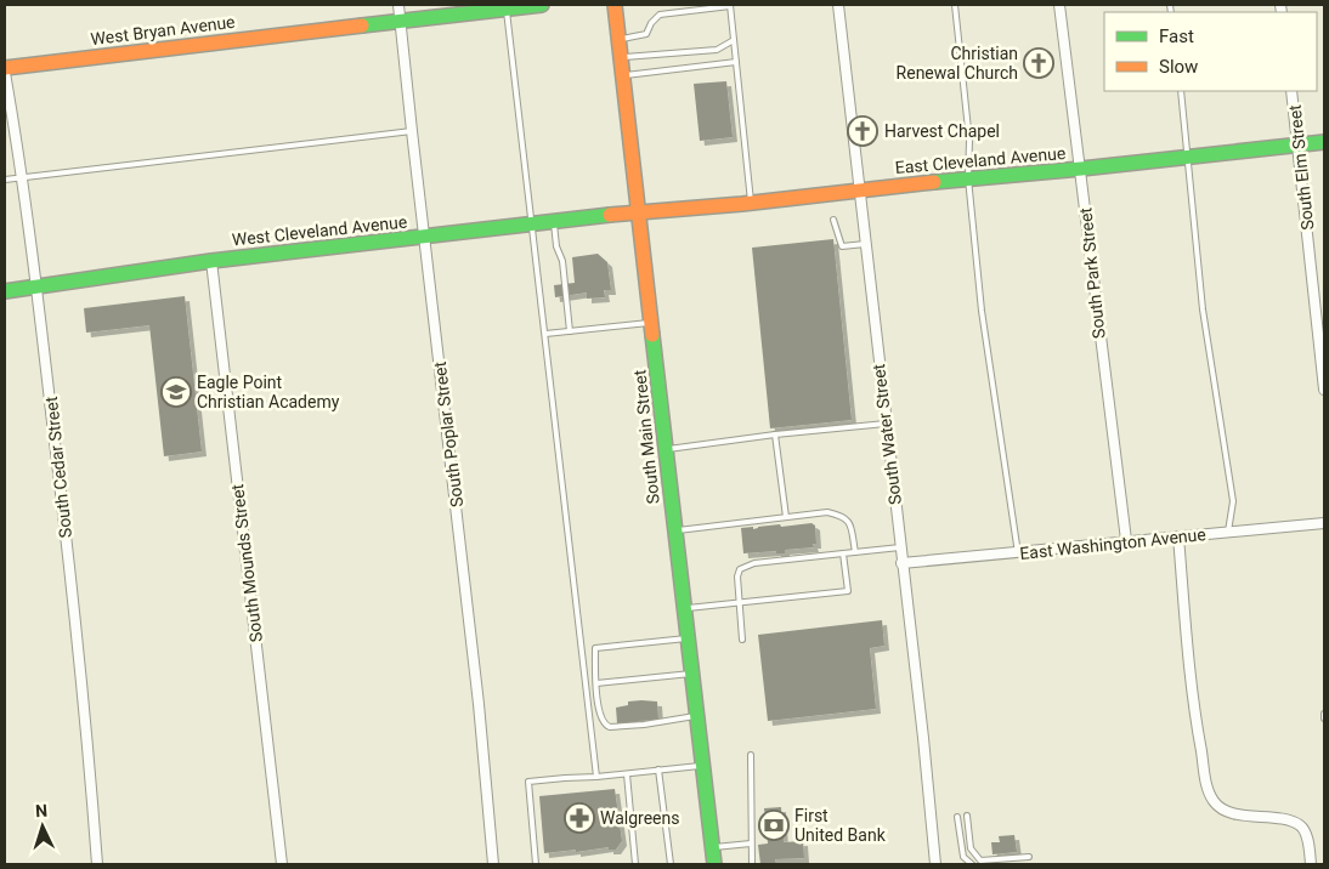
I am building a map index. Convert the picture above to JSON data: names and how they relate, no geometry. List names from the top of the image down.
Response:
{
  "streets": {
    "street": [
      "West Bryan Avenue",
      "East Cleveland Avenue",
      "South Elm Street",
      "West Cleveland Avenue",
      "South Park Street",
      "South Poplar Street",
      "South Water Street",
      "South Main Street",
      "South Cedar Street",
      "East Washington Avenue",
      "South Mounds Street"
    ]
  },
  "crossings": [
    ["West Bryan Avenue", "South Poplar Street"],
    ["East Cleveland Avenue", "South Elm Street"],
    ["East Cleveland Avenue", "West Cleveland Avenue"],
    ["East Cleveland Avenue", "South Park Street"],
    ["East Cleveland Avenue", "South Water Street"],
    ["East Cleveland Avenue", "South Main Street"],
    ["West Cleveland Avenue", "South Poplar Street"],
    ["West Cleveland Avenue", "South Main Street"],
    ["West Cleveland Avenue", "South Cedar Street"],
    ["West Cleveland Avenue", "South Mounds Street"],
    ["South Park Street", "East Washington Avenue"],
    ["South Water Street", "East Washington Avenue"]
  ],
  "places": {
    "church": ["Christian Renewal Church", "Harvest Chapel"],
    "school or university": ["Eagle Point Christian Academy"],
    "pharmacy": ["Walgreens"],
    "bank": ["First United Bank"]
  },
  "legend": ["Fast", "Slow"],
  "north": "top"
}
